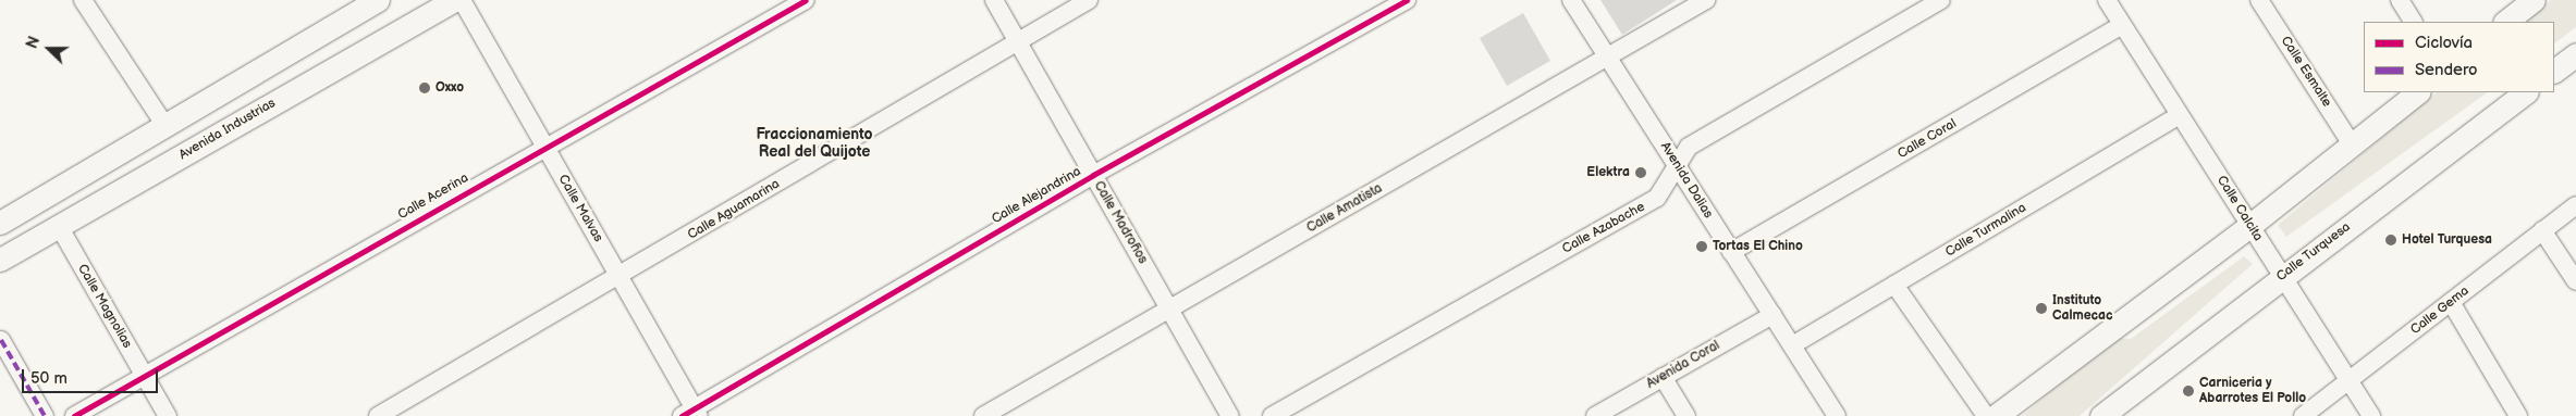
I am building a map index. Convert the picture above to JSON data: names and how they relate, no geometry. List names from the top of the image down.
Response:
{
  "streets": {
    "main road": ["Avenida Industrias", "Calle Turquesa"],
    "street": [
      "Calle Esmalte",
      "Calle Coral",
      "Avenida Dalias",
      "Calle Alejandrina",
      "Calle Acerina",
      "Calle Malvas",
      "Calle Amatista",
      "Calle Calcita",
      "Calle Aguamarina",
      "Calle Madroños",
      "Calle Azabache",
      "Calle Turmalina",
      "Calle Magnolias",
      "Calle Gema",
      "Avenida Coral"
    ]
  },
  "crossings": [
    ["Avenida Industrias", "Calle Magnolias"],
    ["Calle Coral", "Avenida Dalias"],
    ["Calle Coral", "Calle Calcita"],
    ["Avenida Dalias", "Calle Amatista"],
    ["Avenida Dalias", "Calle Azabache"],
    ["Avenida Dalias", "Calle Turmalina"],
    ["Avenida Dalias", "Avenida Coral"],
    ["Calle Alejandrina", "Calle Malvas"],
    ["Calle Alejandrina", "Calle Madroños"],
    ["Calle Acerina", "Calle Malvas"],
    ["Calle Acerina", "Calle Magnolias"],
    ["Calle Malvas", "Calle Aguamarina"],
    ["Calle Amatista", "Calle Madroños"],
    ["Calle Calcita", "Calle Turmalina"],
    ["Calle Calcita", "Calle Turquesa"],
    ["Calle Calcita", "Calle Gema"],
    ["Calle Aguamarina", "Calle Madroños"]
  ],
  "districts": ["Fraccionamiento Real del Quijote"],
  "places": [
    "Oxxo",
    "Elektra",
    "Hotel Turquesa",
    "Tortas El Chino",
    "Instituto Calmecac",
    "Carniceria y Abarrotes El Pollo"
  ],
  "legend": ["Ciclovía", "Sendero"],
  "scale_bar": "50 m",
  "north": "left"
}
